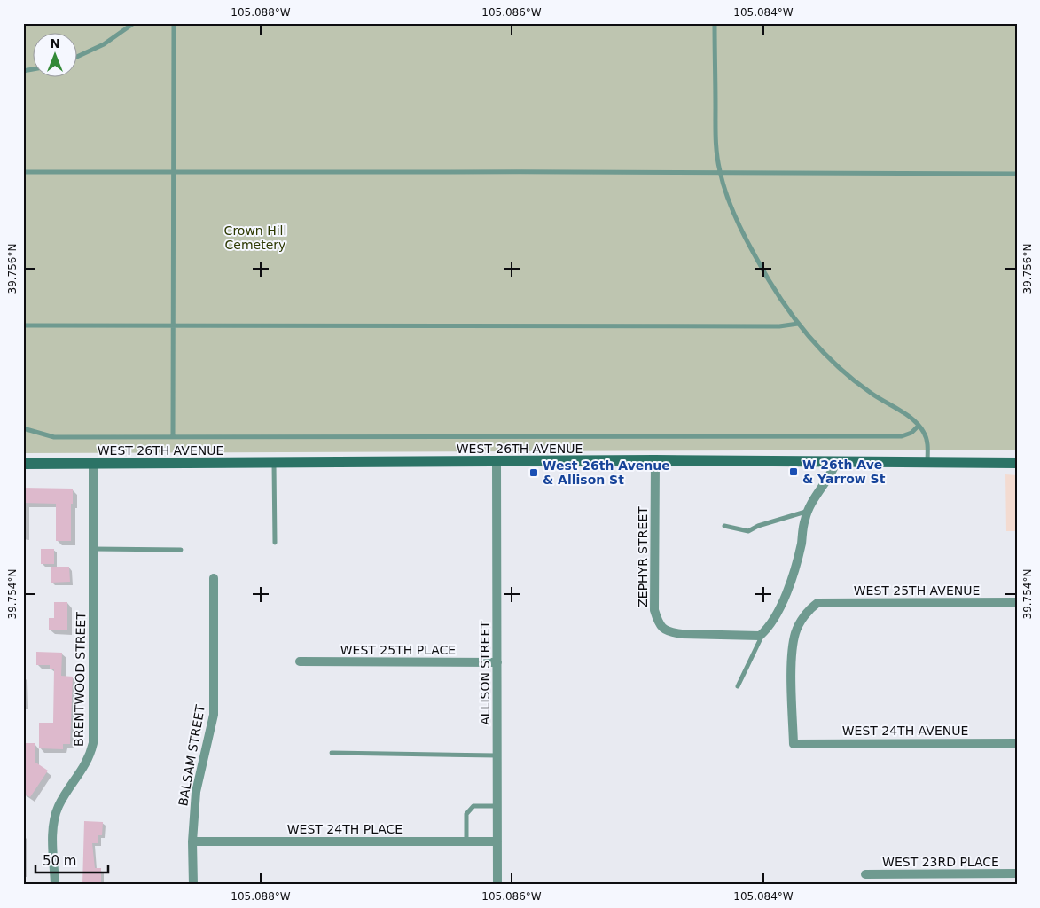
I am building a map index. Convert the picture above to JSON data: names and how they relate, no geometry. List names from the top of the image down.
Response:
{
  "streets": {
    "street": [
      "WEST 26TH AVENUE",
      "ZEPHYR STREET",
      "WEST 25TH AVENUE",
      "WEST 25TH PLACE",
      "ALLISON STREET",
      "BRENTWOOD STREET",
      "WEST 24TH AVENUE",
      "BALSAM STREET",
      "WEST 24TH PLACE",
      "WEST 23RD PLACE"
    ]
  },
  "crossings": [
    ["WEST 26TH AVENUE", "ZEPHYR STREET"],
    ["WEST 26TH AVENUE", "ALLISON STREET"],
    ["WEST 26TH AVENUE", "BRENTWOOD STREET"],
    ["WEST 25TH AVENUE", "WEST 24TH AVENUE"],
    ["WEST 25TH PLACE", "ALLISON STREET"],
    ["ALLISON STREET", "WEST 24TH PLACE"],
    ["BALSAM STREET", "WEST 24TH PLACE"]
  ],
  "parks": ["Crown Hill Cemetery"],
  "places": {
    "transit": ["W 26th Ave & Yarrow St", "West 26th Avenue & Allison St"]
  },
  "scale_bar": "50 m",
  "north": "top",
  "coordinates": [
    "105.088°W",
    "105.086°W",
    "105.084°W",
    "39.756°N",
    "39.754°N"
  ]
}
